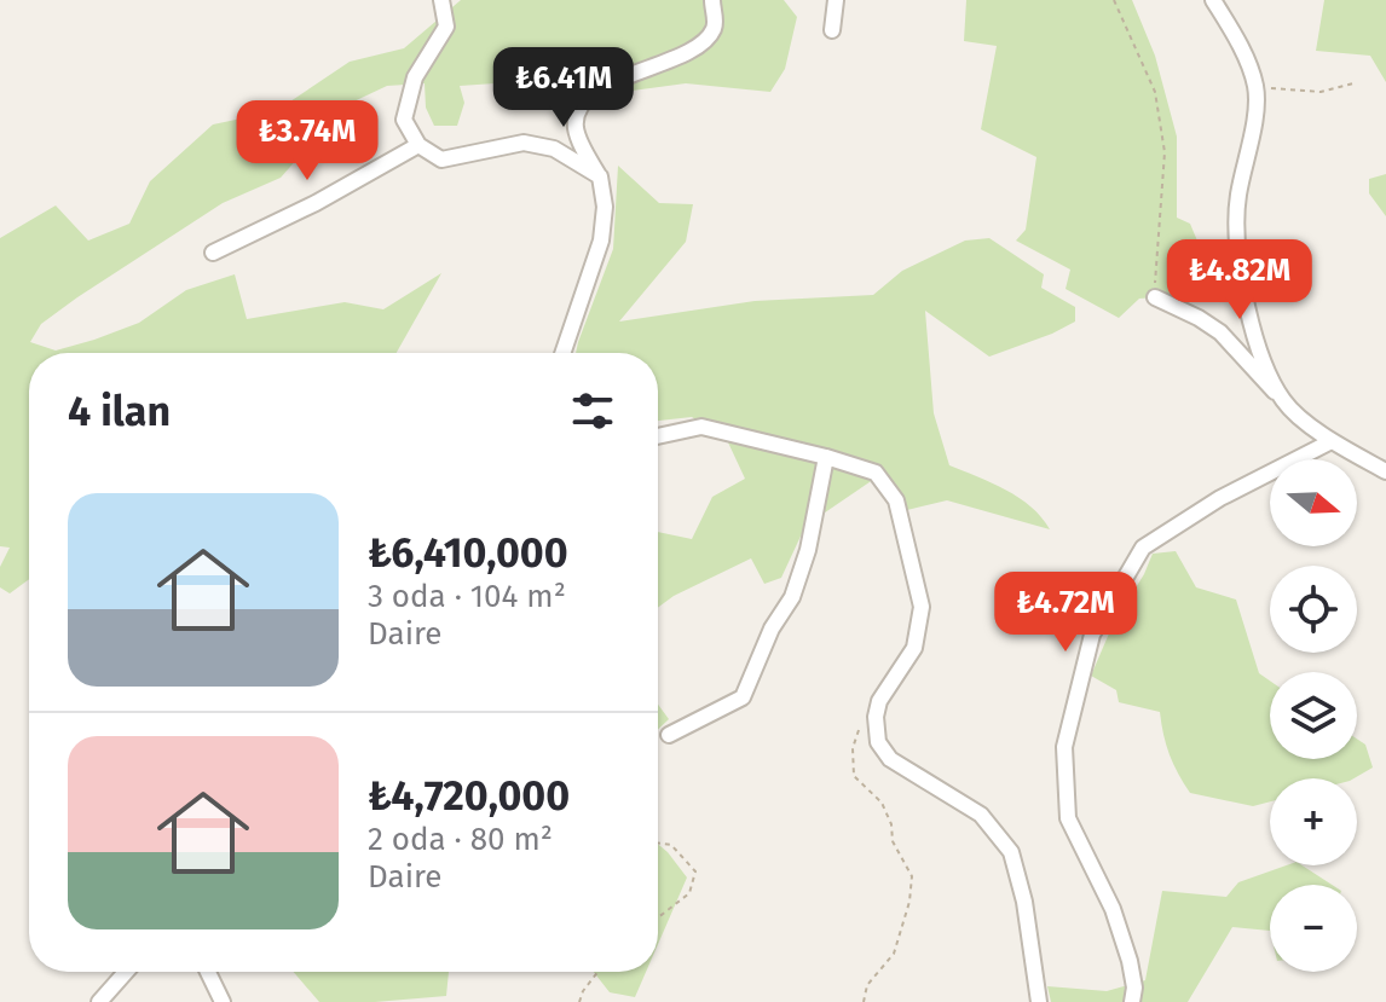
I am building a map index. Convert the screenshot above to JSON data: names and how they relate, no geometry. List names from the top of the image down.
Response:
{
  "north": "right",
  "page": {
    "price": [
      "₺6.41M",
      "₺3.74M",
      "₺4.82M",
      "₺4.72M"
    ],
    "heading": "4 ilan",
    "map_buttons": ["+", "−"],
    "list": [
      {
        "name": "₺6,410,000",
        "note": "3 oda · 104 m² · Daire"
      },
      {
        "name": "₺4,720,000",
        "note": "2 oda · 80 m² · Daire"
      }
    ]
  }
}
